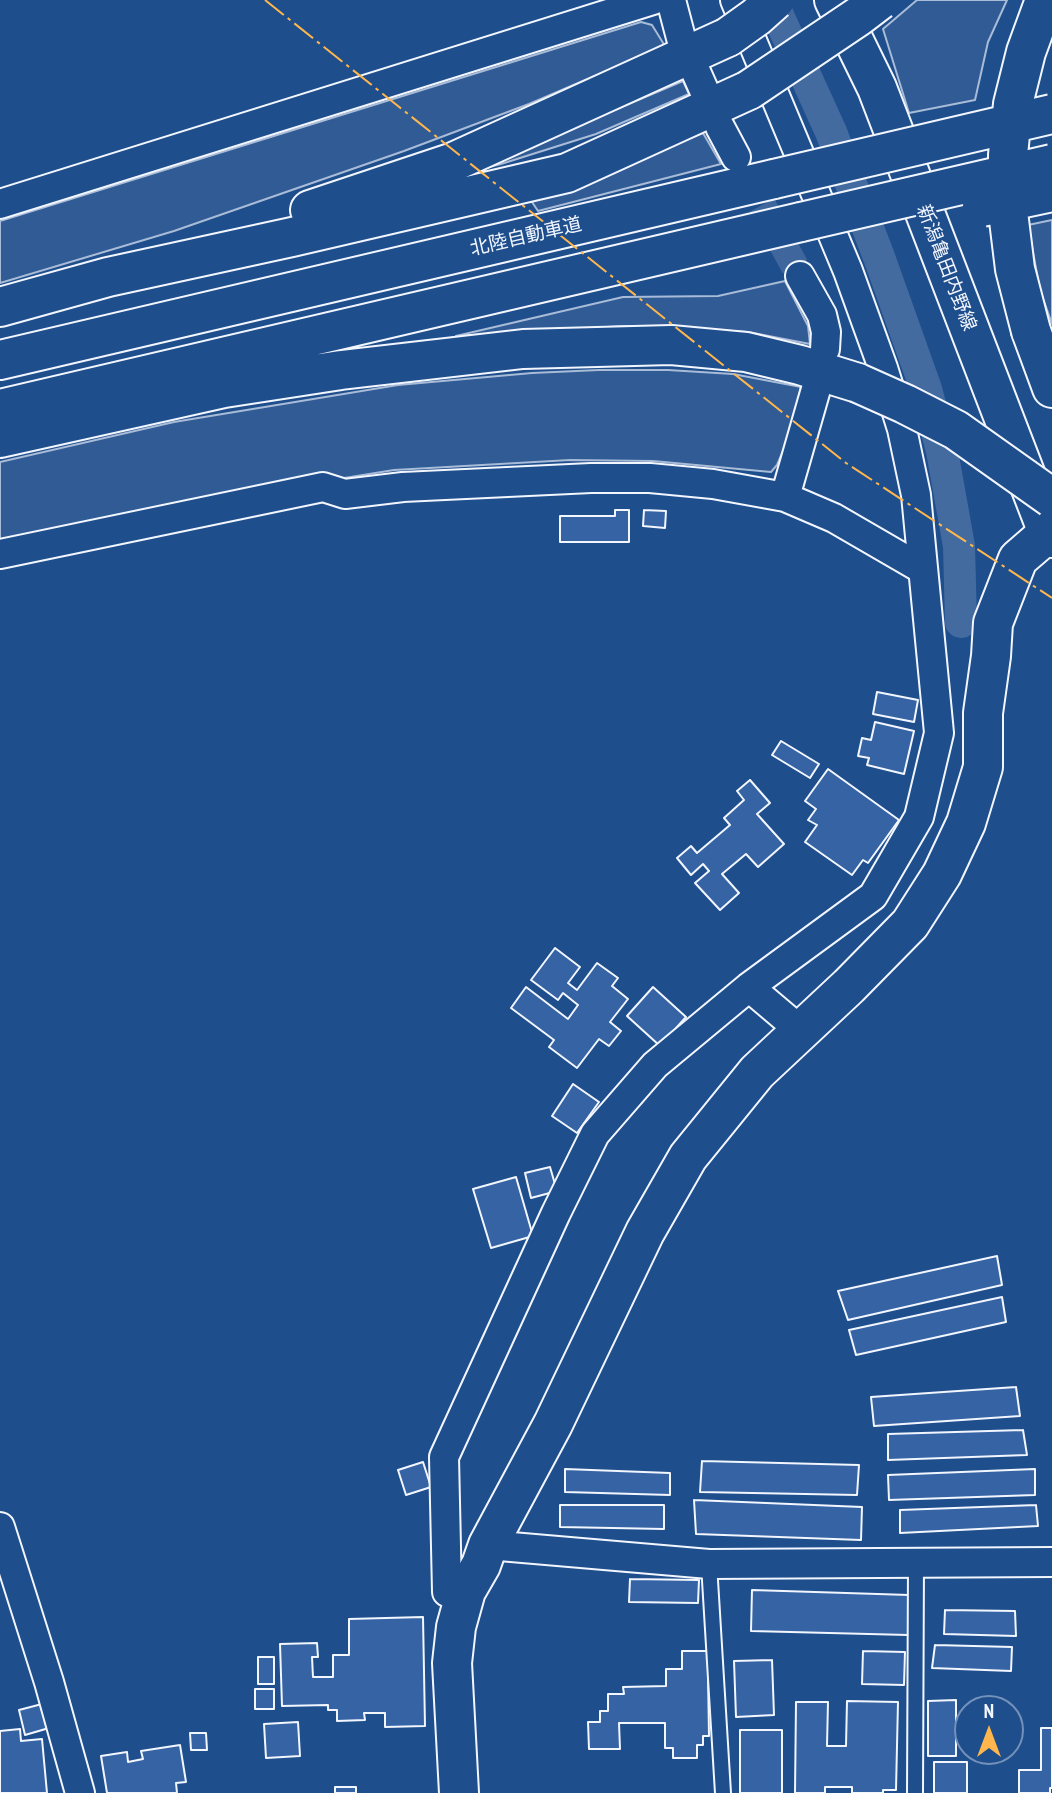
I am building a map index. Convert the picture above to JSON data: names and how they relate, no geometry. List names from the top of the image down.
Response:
{
  "streets": {
    "main road": ["北陸自動車道", "新潟亀田内野線"]
  },
  "north": "top"
}
